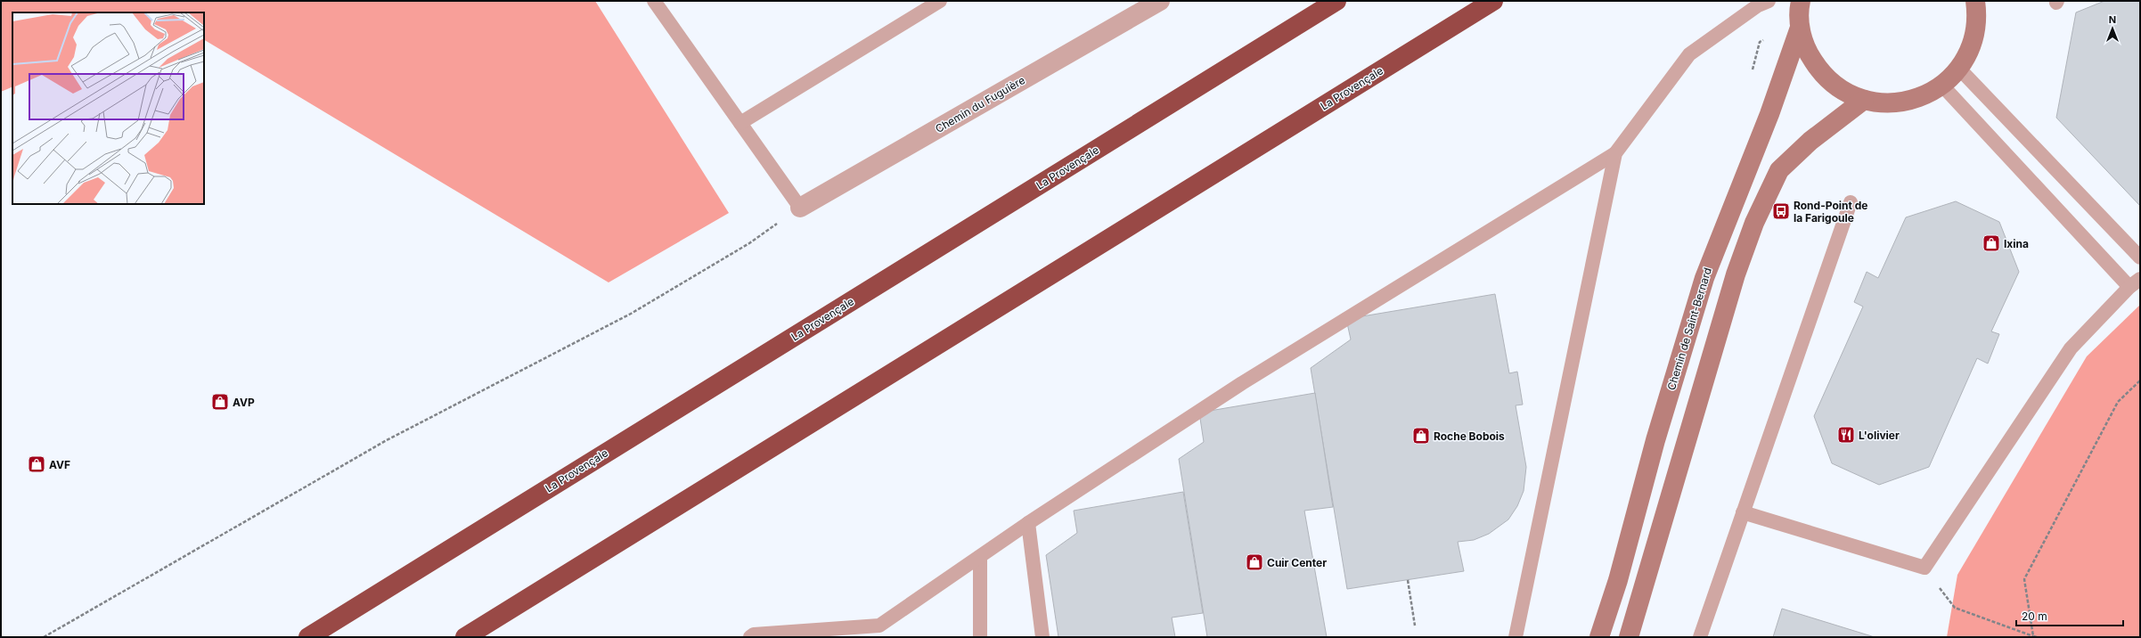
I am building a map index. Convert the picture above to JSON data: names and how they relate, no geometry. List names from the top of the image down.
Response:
{
  "streets": {
    "highway": ["La Provençale"],
    "main road": ["Chemin de Saint-Bernard"],
    "street": ["Chemin du Fuguière"]
  },
  "places": {
    "bus stop": ["Rond-Point de la Farigoule"],
    "shop": [
      "Ixina",
      "AVP",
      "Roche Bobois",
      "AVF",
      "Cuir Center"
    ],
    "restaurant": ["L'olivier"]
  },
  "scale_bar": "20 m",
  "north": "top"
}
